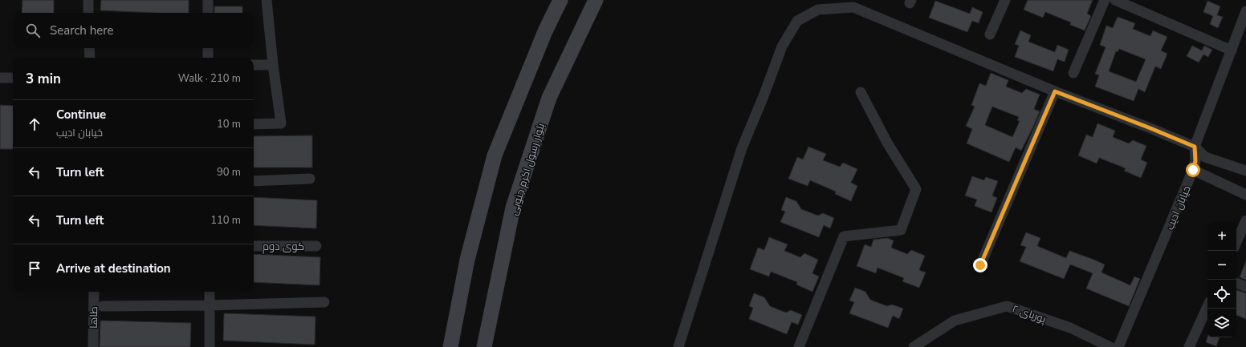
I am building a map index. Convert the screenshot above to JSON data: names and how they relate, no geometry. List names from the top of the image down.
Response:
{
  "streets": {
    "main road": ["بلوار رسول اکرم جنوبی"],
    "street": [
      "خیابان ادیب",
      "کوی دوم",
      "پوریای ۲",
      "طاها"
    ]
  },
  "page": {
    "search": "Search here",
    "heading": ["3 min", "Walk · 210 m"],
    "list": [
      ["Continue", "خیابان ادیب", "10 m"],
      ["Turn left", "90 m"],
      ["Turn left", "110 m"],
      "Arrive at destination"
    ],
    "map_buttons": ["+", "−"]
  }
}
